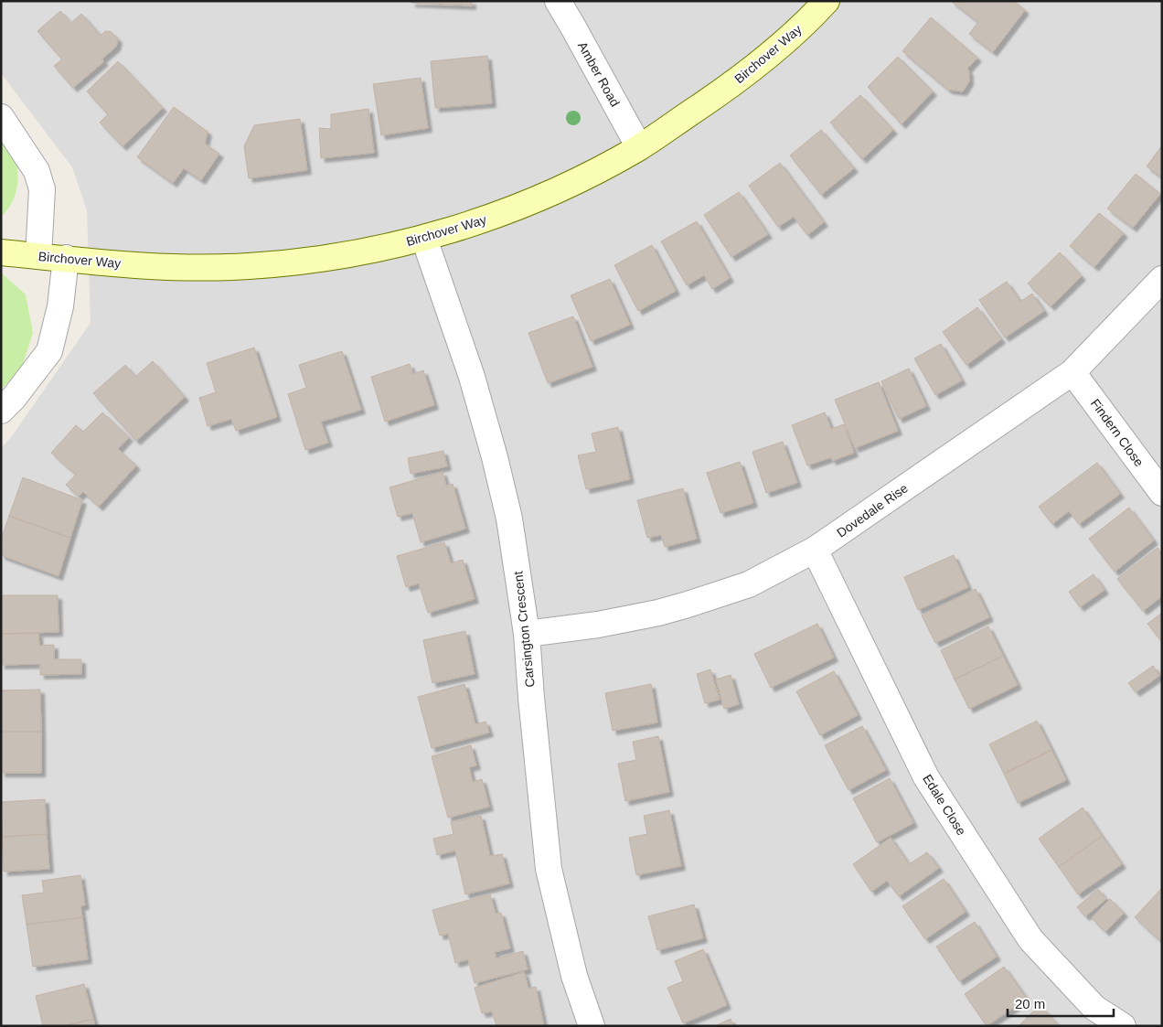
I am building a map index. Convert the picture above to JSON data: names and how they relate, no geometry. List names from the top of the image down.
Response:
{
  "streets": {
    "street": [
      "Birchover Way",
      "Amber Road",
      "Findern Close",
      "Dovedale Rise",
      "Carsington Crescent",
      "Edale Close"
    ]
  },
  "crossings": [
    ["Birchover Way", "Amber Road"],
    ["Birchover Way", "Carsington Crescent"],
    ["Findern Close", "Dovedale Rise"],
    ["Dovedale Rise", "Carsington Crescent"],
    ["Dovedale Rise", "Edale Close"]
  ],
  "scale_bar": "20 m"
}
